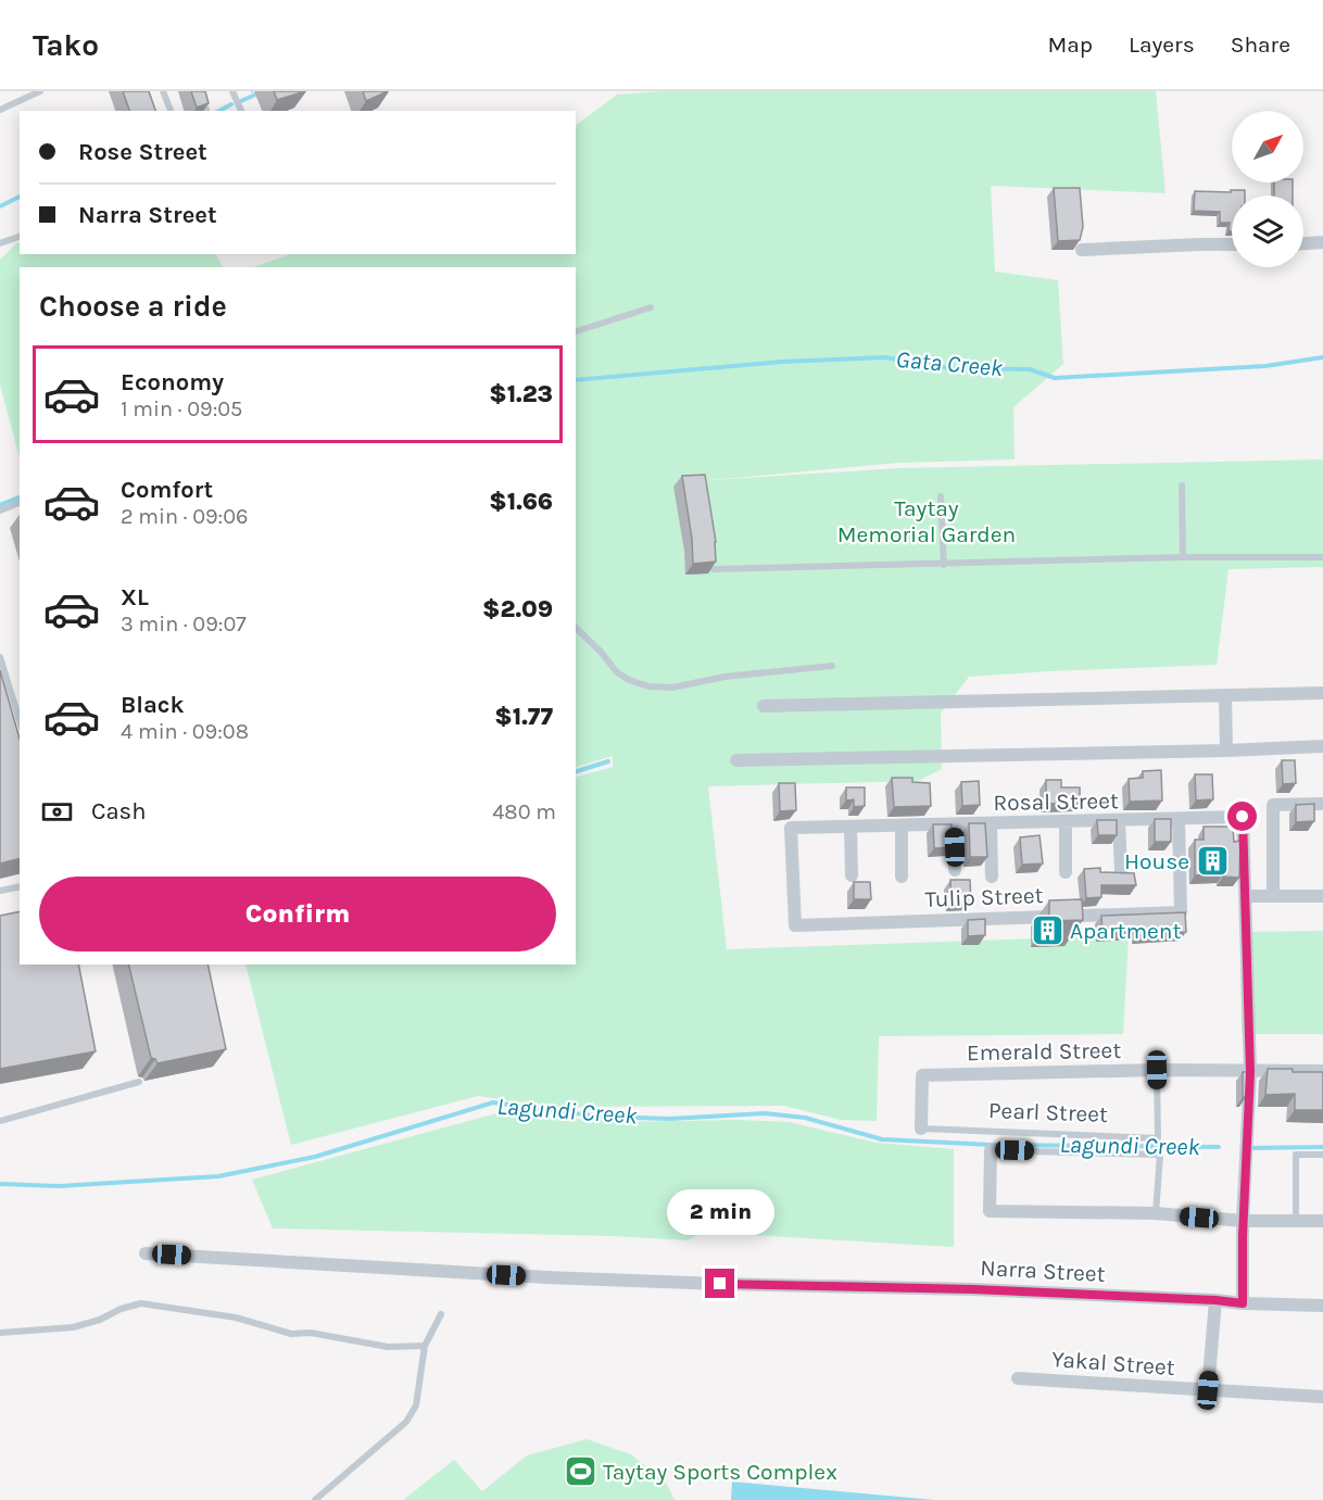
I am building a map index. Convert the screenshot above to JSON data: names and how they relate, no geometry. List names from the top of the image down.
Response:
{
  "streets": {
    "street": [
      "Rosal Street",
      "Tulip Street",
      "Emerald Street",
      "Pearl Street",
      "Narra Street",
      "Yakal Street"
    ]
  },
  "crossings": [
    ["Rosal Street", "Tulip Street"],
    ["Emerald Street", "Pearl Street"]
  ],
  "water": ["Gata Creek", "Lagundi Creek"],
  "parks": ["Taytay Memorial Garden"],
  "places": {
    "building": ["House", "Apartment"],
    "sports": ["Taytay Sports Complex"]
  },
  "north": "top right",
  "page": {
    "header": "Tako",
    "nav": ["Map", "Layers", "Share"],
    "banner": ["Rose Street", "Narra Street"],
    "heading": "Choose a ride",
    "list": [
      {
        "name": "Economy",
        "note": "1 min · 09:05",
        "value": "$1.23"
      },
      {
        "name": "Comfort",
        "note": "2 min · 09:06",
        "value": "$1.66"
      },
      {
        "name": "XL",
        "note": "3 min · 09:07",
        "value": "$2.09"
      },
      {
        "name": "Black",
        "note": "4 min · 09:08",
        "value": "$1.77"
      }
    ],
    "pay": ["Cash", "480 m"],
    "buttons": "Confirm",
    "bubble": "2 min"
  }
}
